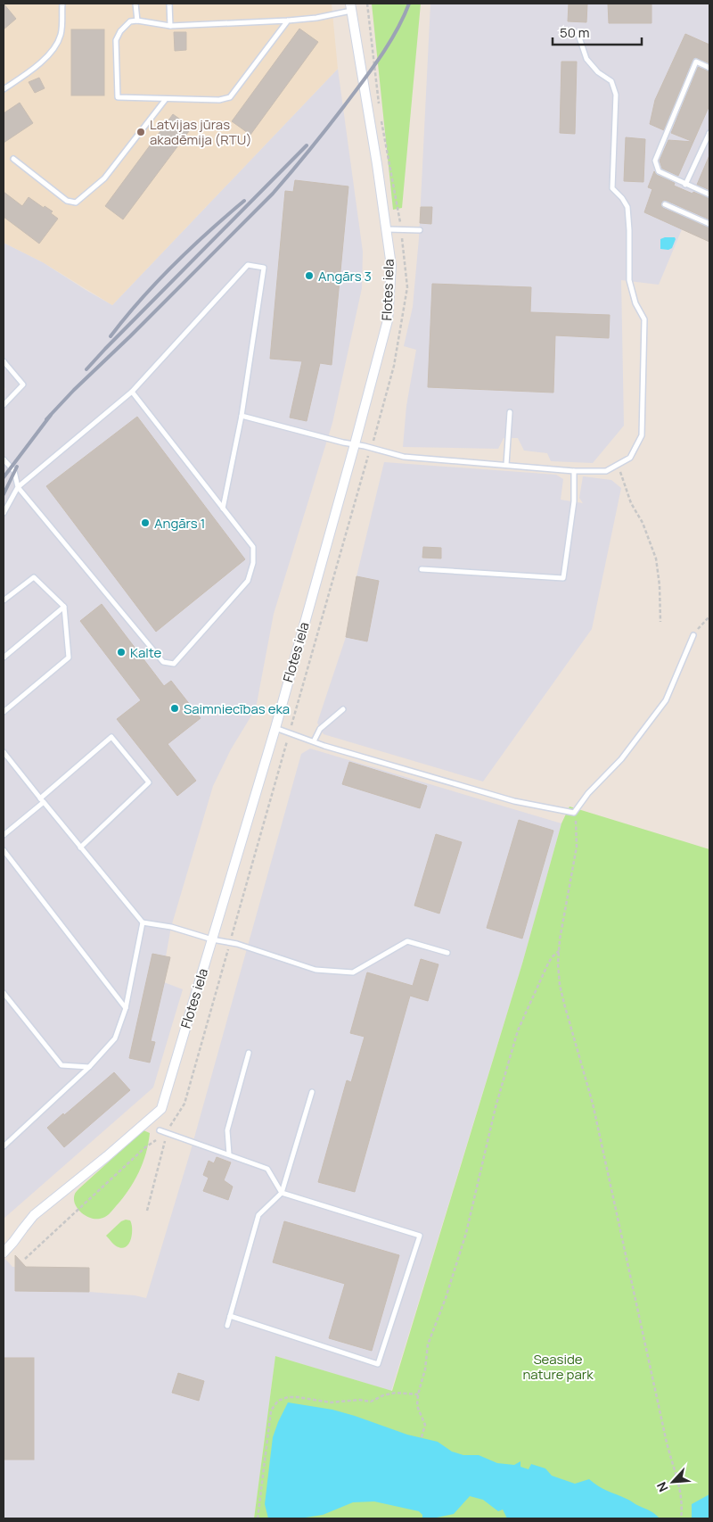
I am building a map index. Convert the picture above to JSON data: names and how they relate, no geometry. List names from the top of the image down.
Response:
{
  "streets": {
    "street": ["Flotes iela"]
  },
  "parks": ["Seaside nature park"],
  "places": [
    "Latvijas jūras akadēmija (RTU)",
    "Angārs 3",
    "Angārs 1",
    "Kalte",
    "Saimniecības eka"
  ],
  "scale_bar": "50 m",
  "north": "bottom left"
}
